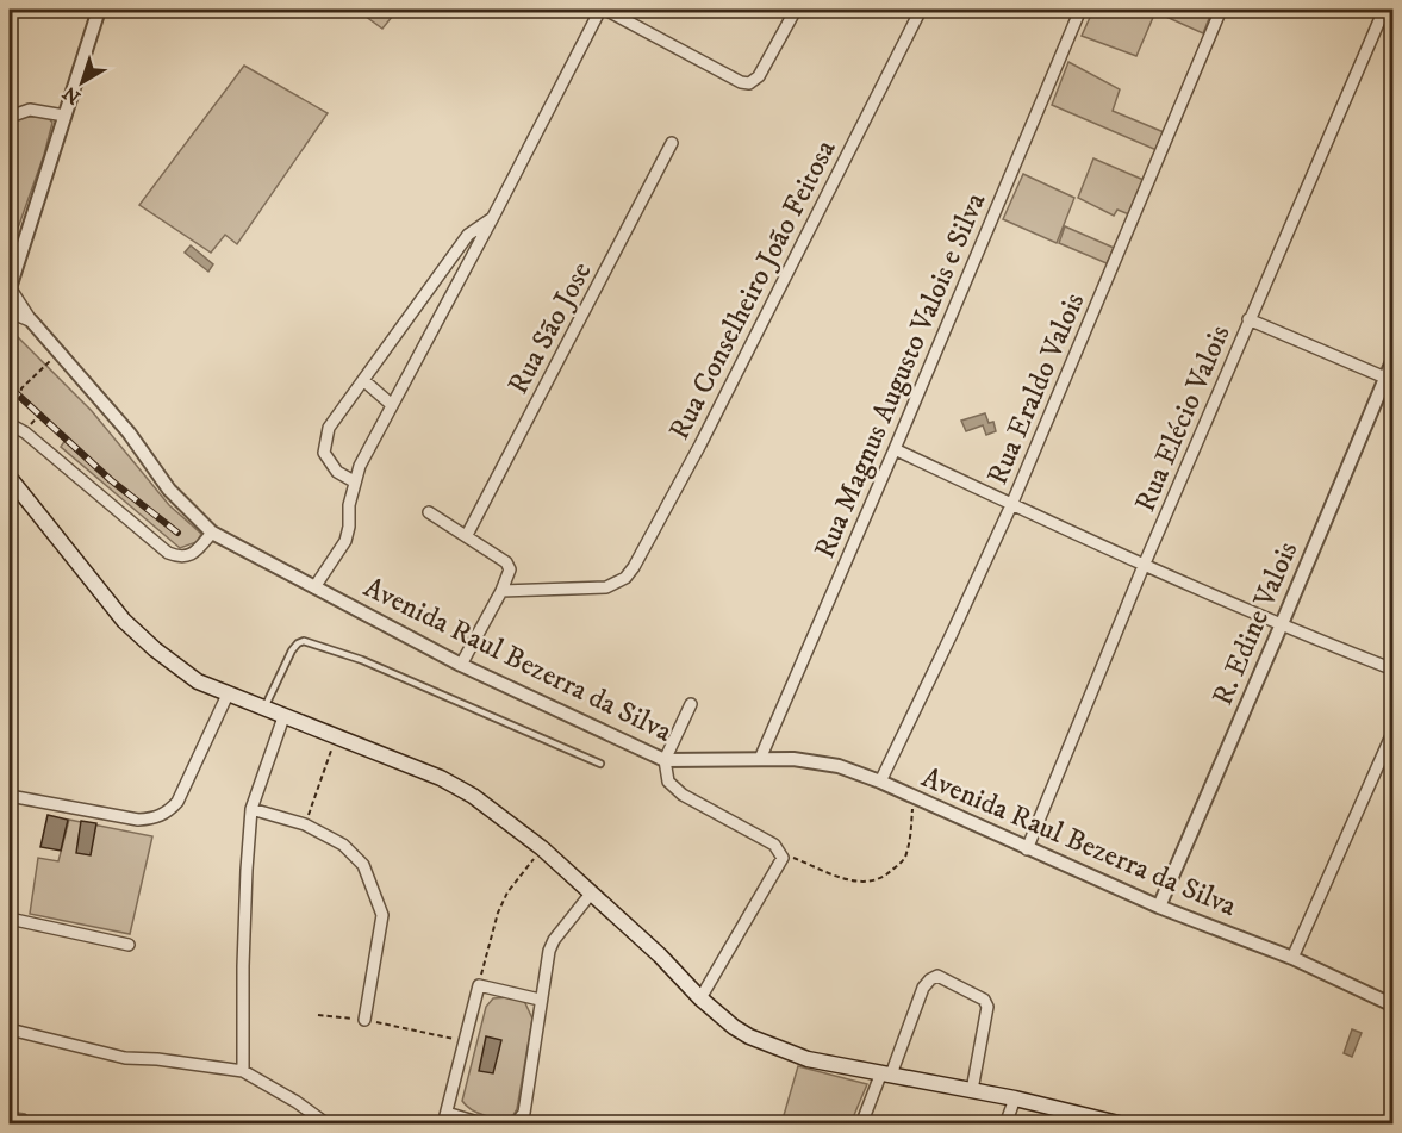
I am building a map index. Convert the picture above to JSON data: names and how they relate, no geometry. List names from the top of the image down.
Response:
{
  "streets": {
    "street": [
      "Rua Conselheiro João Feitosa",
      "Rua São Jose",
      "Rua Magnus Augusto Valois e Silva",
      "Rua Eraldo Valois",
      "Rua Elécio Valois",
      "R. Edine Valois",
      "Avenida Raul Bezerra da Silva"
    ]
  },
  "crossings": [
    ["Rua Magnus Augusto Valois e Silva", "Avenida Raul Bezerra da Silva"],
    ["Rua Eraldo Valois", "Avenida Raul Bezerra da Silva"],
    ["Rua Elécio Valois", "Avenida Raul Bezerra da Silva"],
    ["R. Edine Valois", "Avenida Raul Bezerra da Silva"]
  ],
  "north": "bottom left"
}
